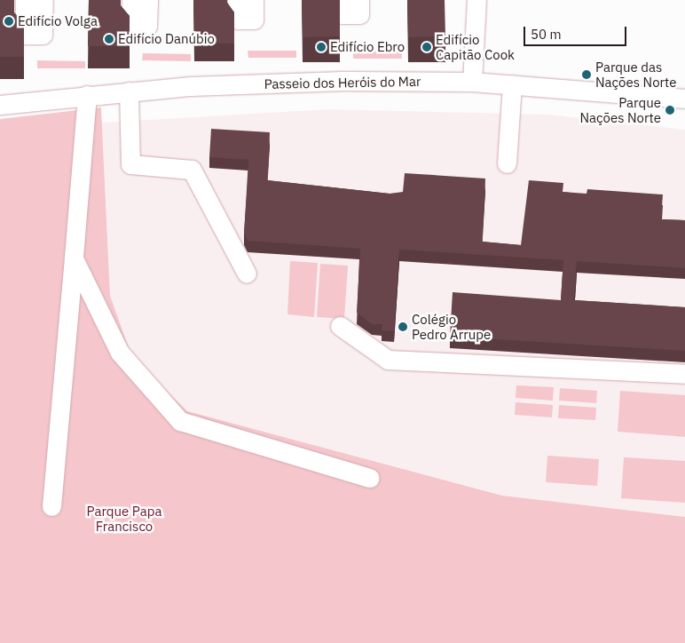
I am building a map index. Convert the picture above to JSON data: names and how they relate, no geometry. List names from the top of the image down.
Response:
{
  "streets": {
    "street": ["Passeio dos Heróis do Mar"]
  },
  "parks": ["Parque Papa Francisco"],
  "places": [
    "Edifício Volga",
    "Edifício Danúbio",
    "Edifício Ebro",
    "Edifício Capitão Cook",
    "Parque das Nações Norte",
    "Parque Nações Norte",
    "Colégio Pedro Arrupe"
  ],
  "scale_bar": "50 m"
}
